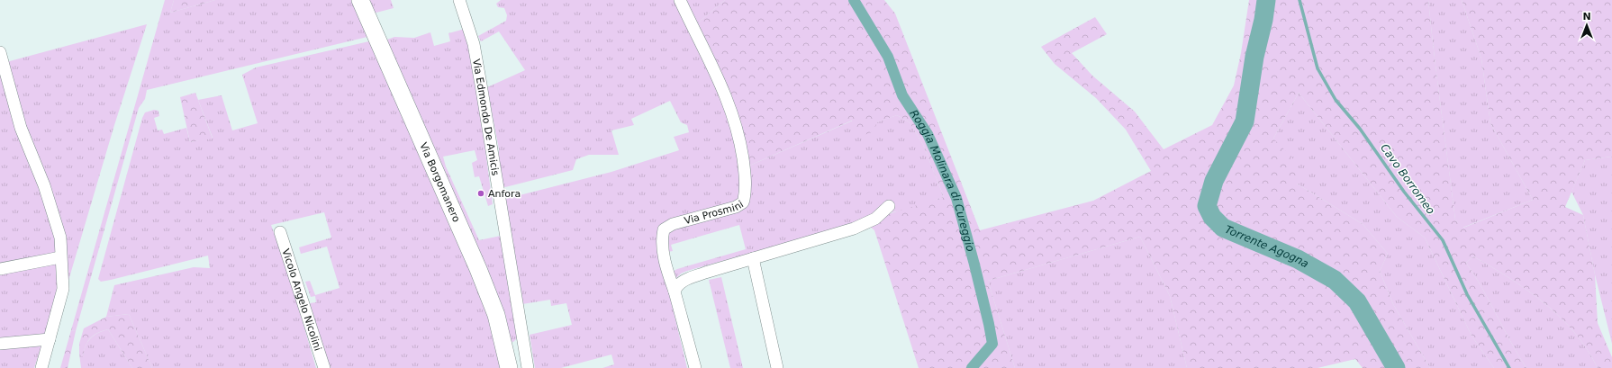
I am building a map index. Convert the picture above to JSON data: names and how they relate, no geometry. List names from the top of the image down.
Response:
{
  "streets": {
    "main road": ["Via Borgomanero"],
    "street": ["Via Edmondo De Amicis", "Via Prosmini", "Vicolo Angelo Nicolini"]
  },
  "water": ["Cavo Borromeo", "Roggia Molinara di Cureggio", "Torrente Agogna"],
  "places": ["Anfora"],
  "north": "top"
}
